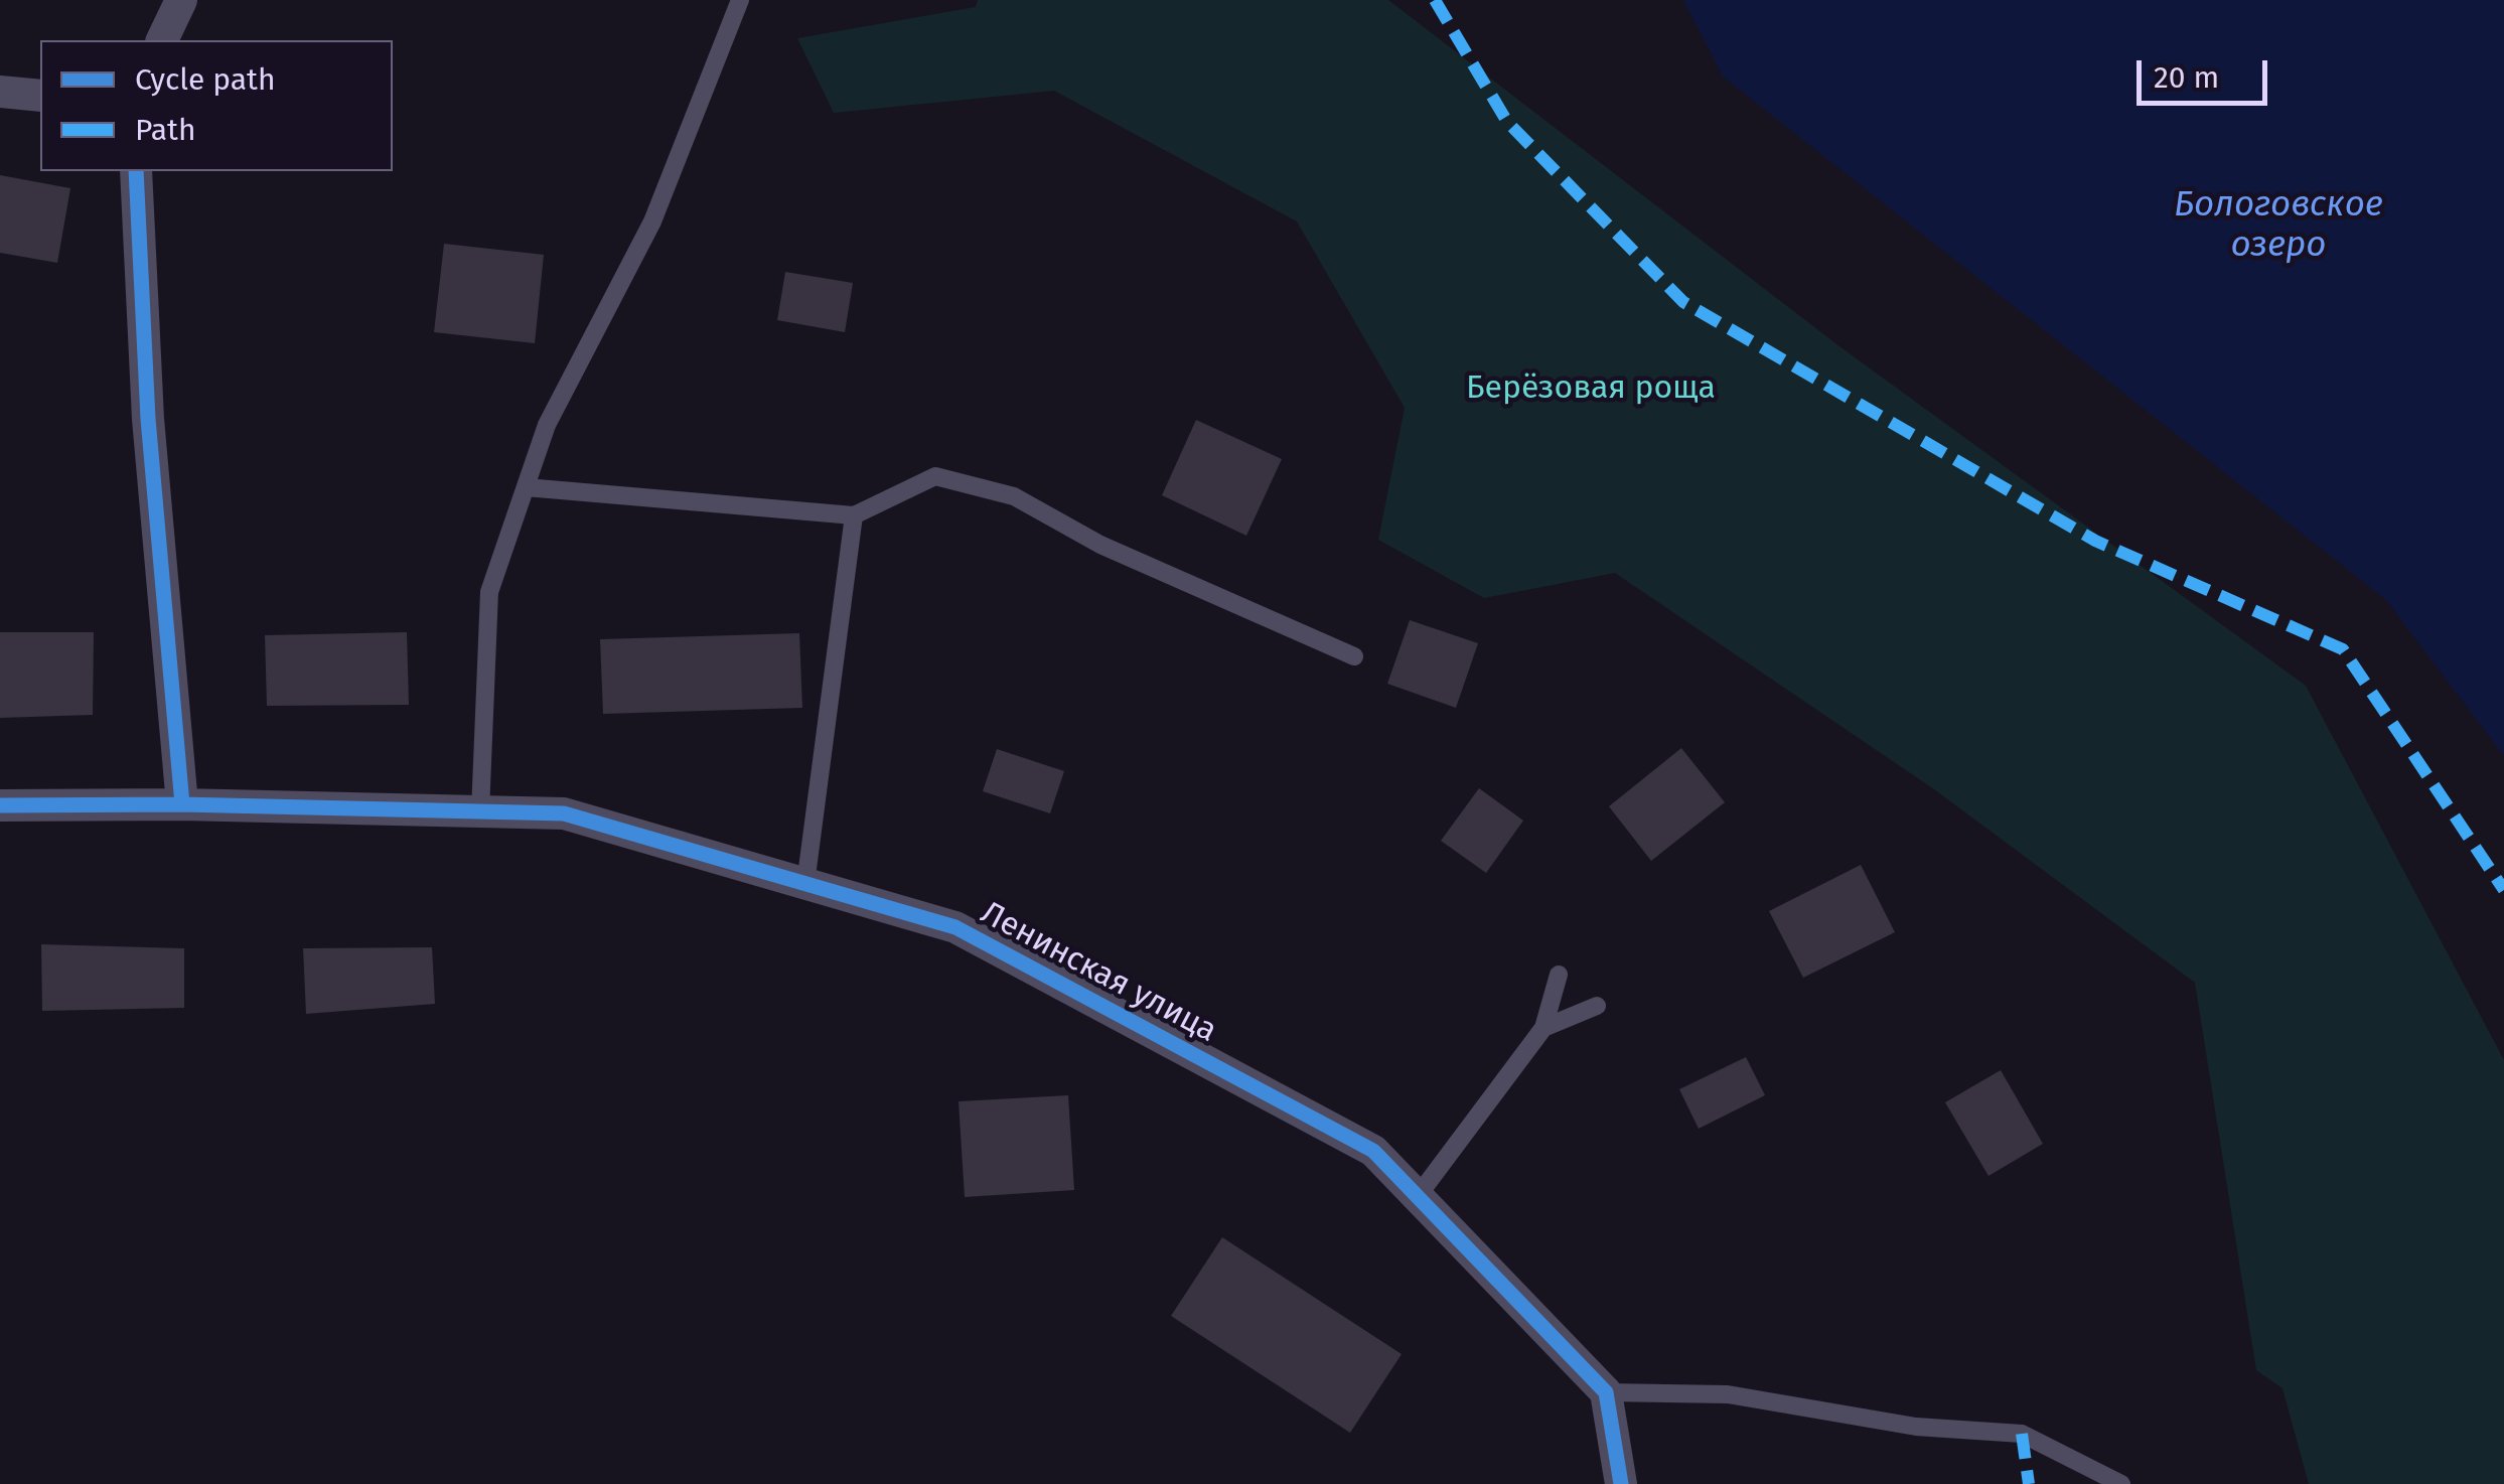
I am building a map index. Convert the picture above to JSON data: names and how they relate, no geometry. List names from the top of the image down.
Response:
{
  "streets": {
    "street": ["Ленинская улица"]
  },
  "water": ["Бологовское озеро"],
  "parks": ["Берёзовая роща"],
  "legend": ["Cycle path", "Path"],
  "scale_bar": "20 m"
}
